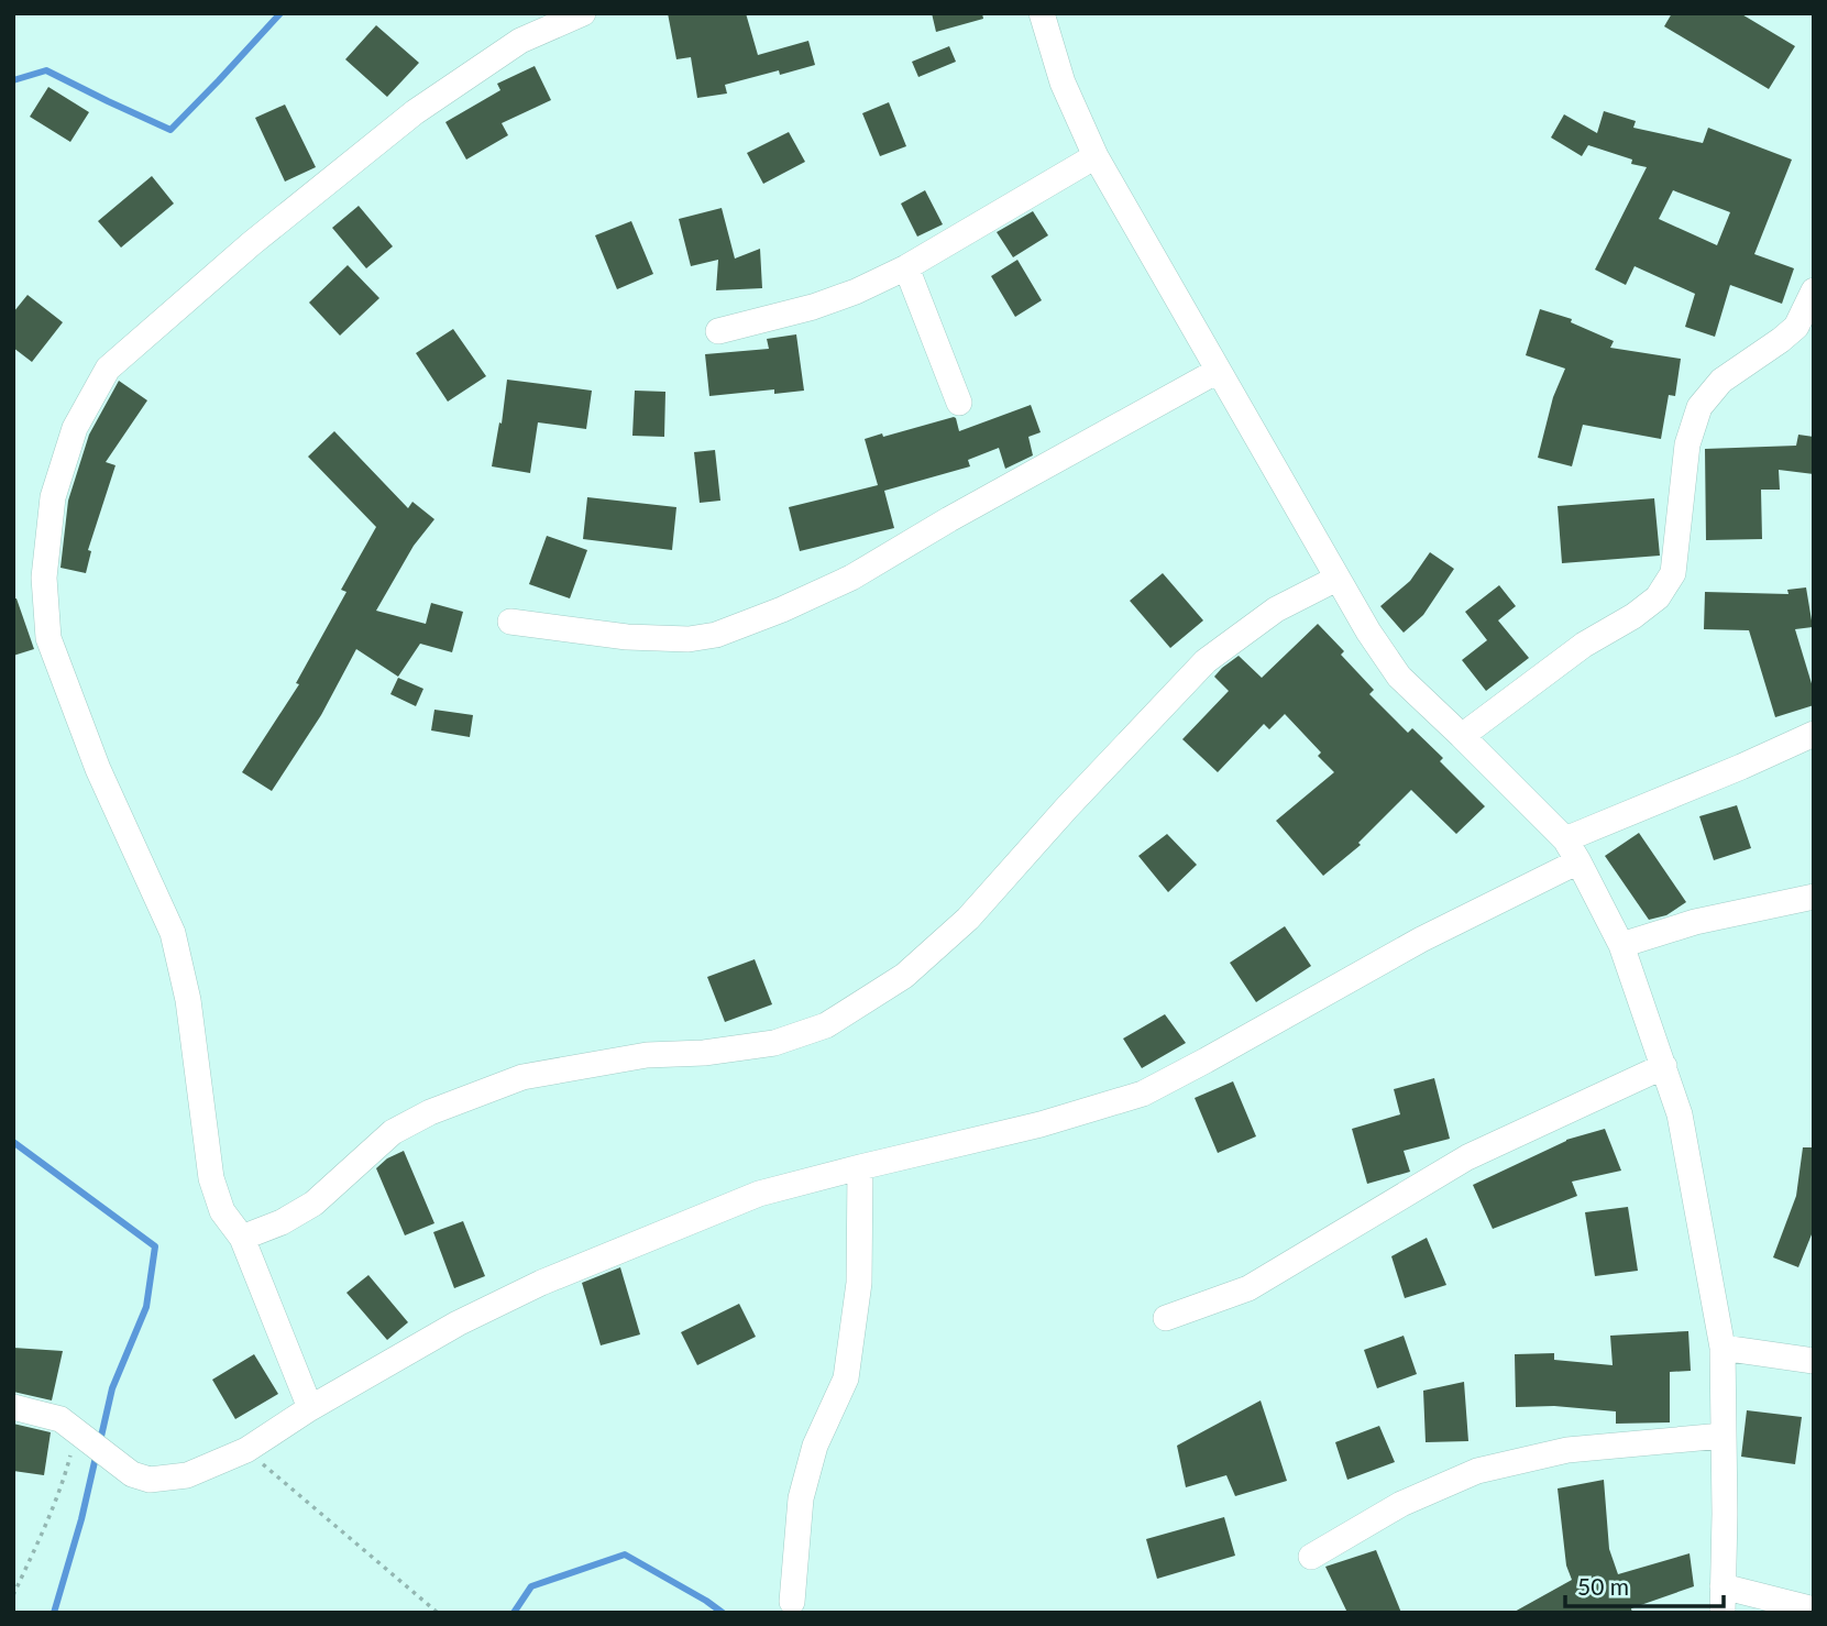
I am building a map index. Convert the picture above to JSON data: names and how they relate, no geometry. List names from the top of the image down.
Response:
{
  "scale_bar": "50 m"
}
